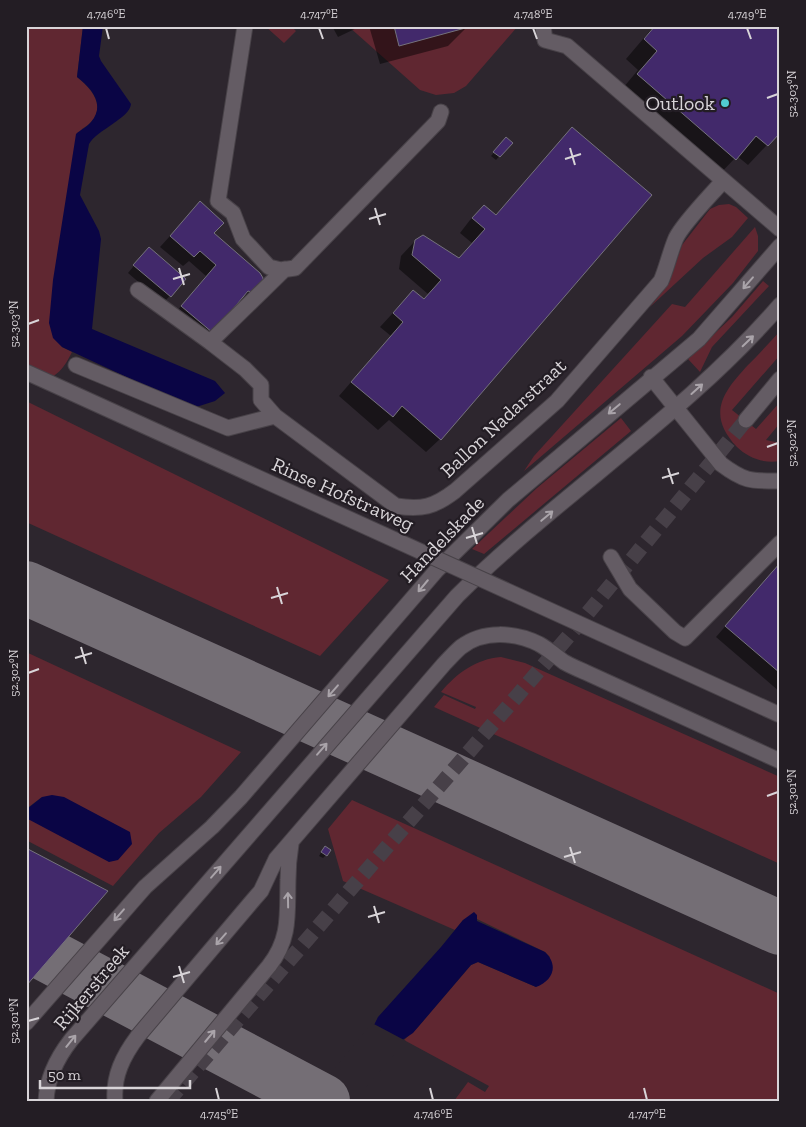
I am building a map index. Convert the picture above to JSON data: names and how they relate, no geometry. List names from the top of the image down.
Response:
{
  "streets": {
    "street": [
      "Ballon Nadarstraat",
      "Rinse Hofstraweg",
      "Handelskade",
      "Rijkerstreek"
    ]
  },
  "crossings": [
    ["Handelskade", "Rijkerstreek"]
  ],
  "places": ["Outlook"],
  "scale_bar": "50 m",
  "coordinates": [
    "4.746°E",
    "4.747°E",
    "4.748°E",
    "4.749°E",
    "52.303°N",
    "52.302°N",
    "52.301°N",
    "4.745°E"
  ]
}
